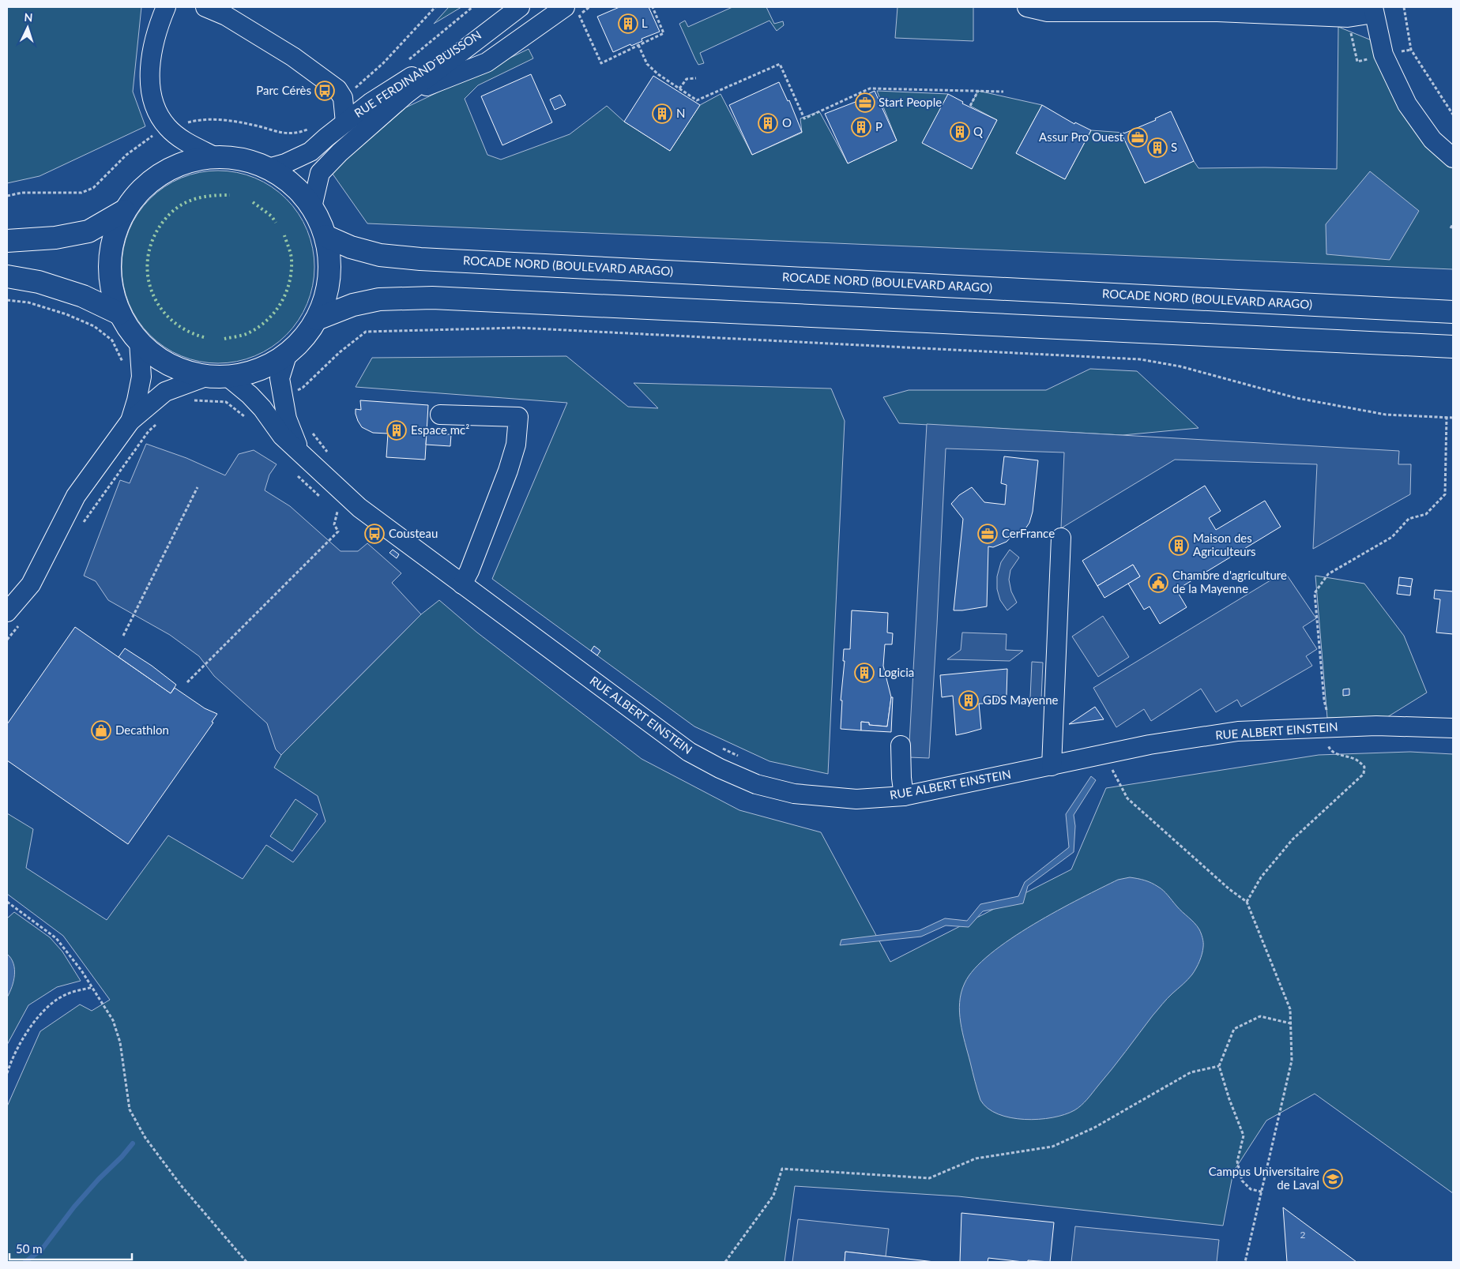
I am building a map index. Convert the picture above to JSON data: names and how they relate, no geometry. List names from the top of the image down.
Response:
{
  "streets": {
    "main road": ["ROCADE NORD (BOULEVARD ARAGO)"],
    "street": ["RUE FERDINAND BUISSON", "RUE ALBERT EINSTEIN"]
  },
  "places": {
    "building": [
      "L",
      "N",
      "O",
      "P",
      "Q",
      "S",
      "Espace mc²",
      "Maison des Agriculteurs",
      "Logicia",
      "GDS Mayenne"
    ],
    "bus stop": ["Parc Cérès", "Cousteau"],
    "office": ["Start People", "Assur Pro Ouest", "CerFrance"],
    "public building": ["Chambre d'agriculture de la Mayenne"],
    "shop": ["Decathlon"],
    "school or university": ["Campus Universitaire de Laval"]
  },
  "house_numbers": ["2"],
  "scale_bar": "50 m",
  "north": "top"
}
